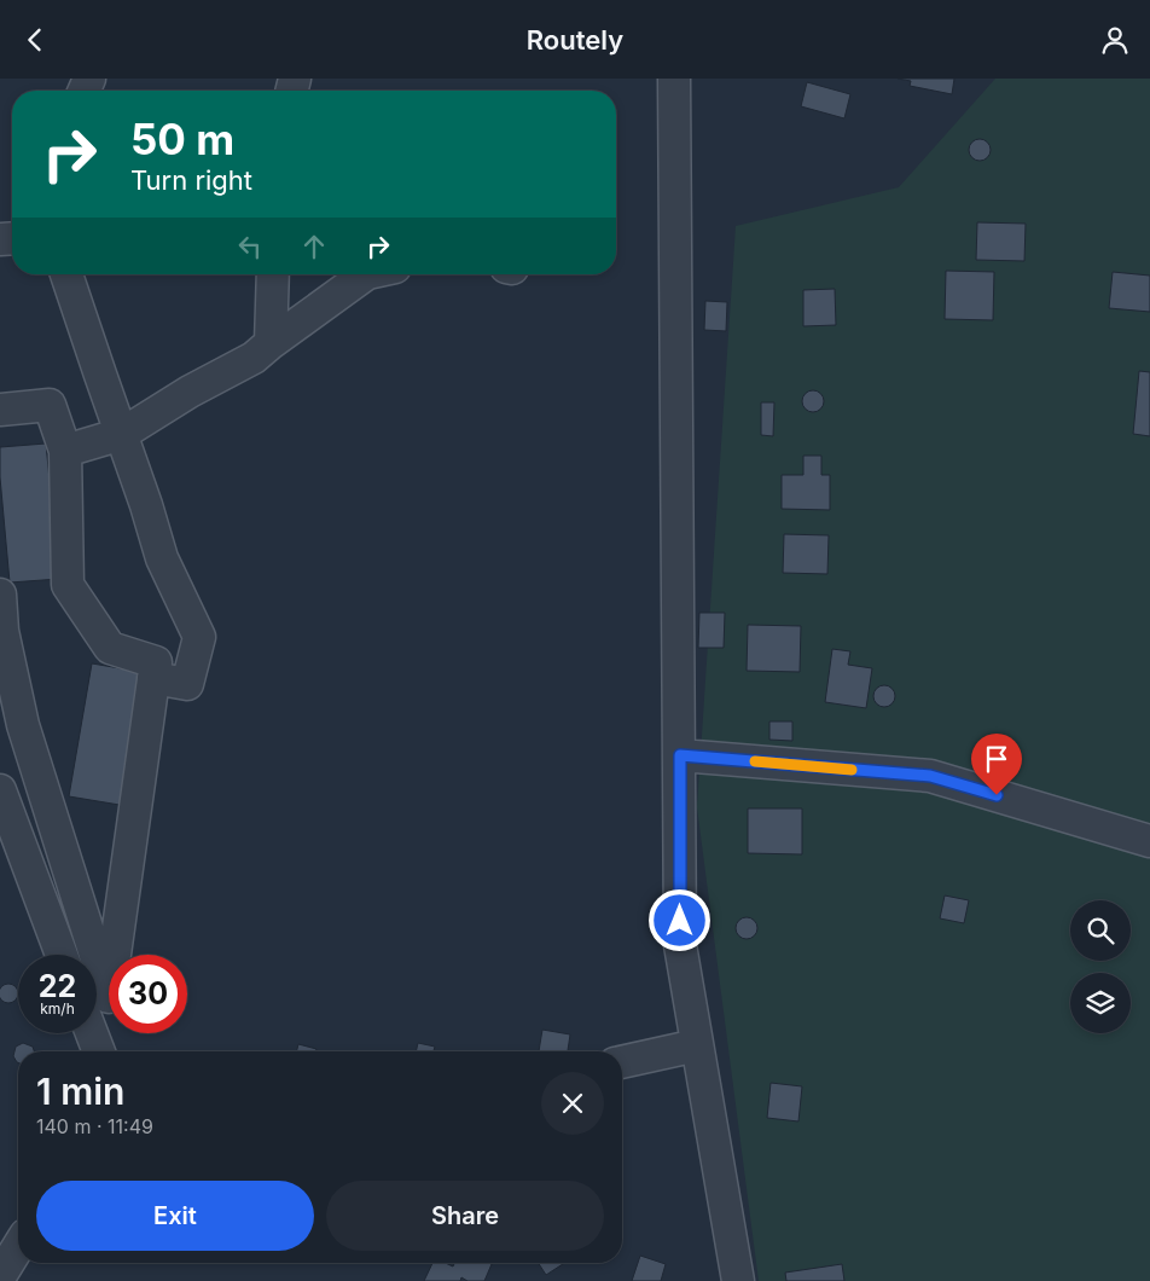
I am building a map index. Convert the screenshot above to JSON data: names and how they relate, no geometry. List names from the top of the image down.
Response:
{
  "page": {
    "header": "Routely",
    "turn": ["50 m", "Turn right"],
    "speed": "22 km/h",
    "limit": "30",
    "heading": ["1 min", "140 m · 11:49"],
    "buttons": ["Exit", "Share"]
  }
}
